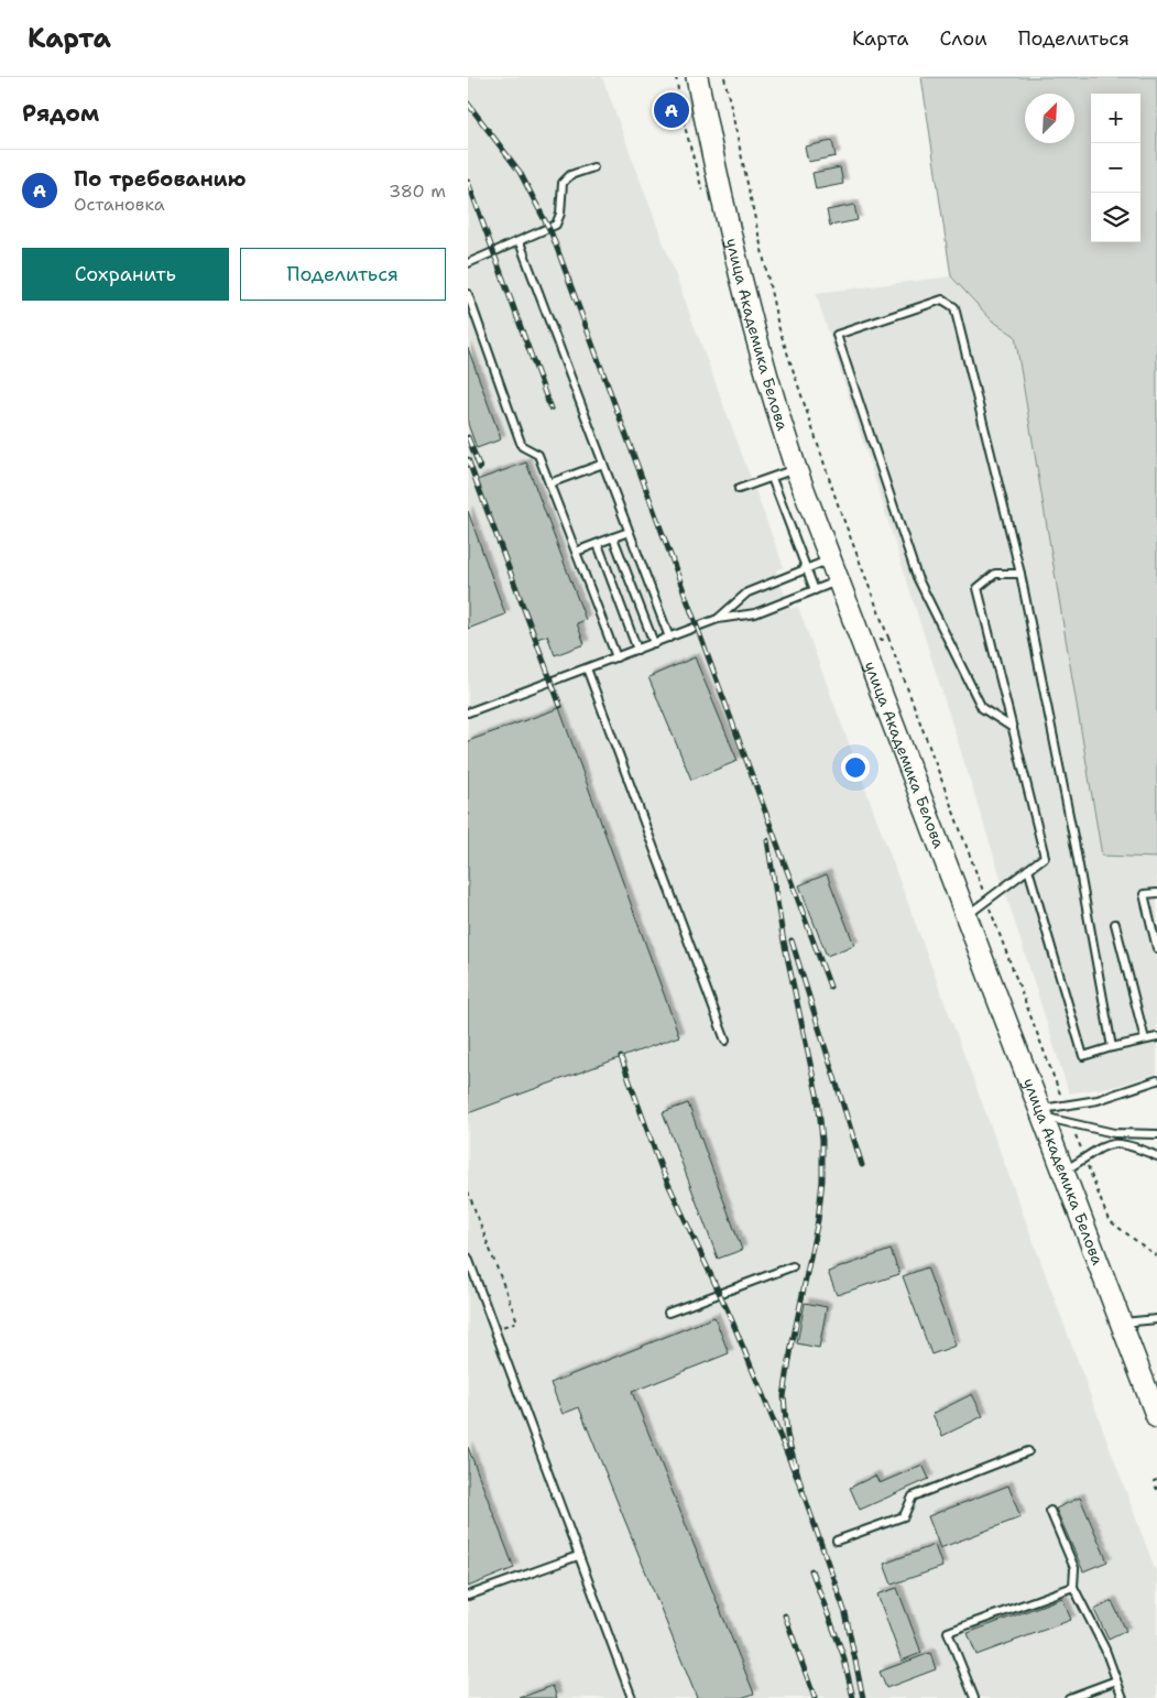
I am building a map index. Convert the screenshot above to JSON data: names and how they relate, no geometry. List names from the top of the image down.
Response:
{
  "streets": {
    "main road": ["улица Академика Белова"]
  },
  "north": "top right",
  "page": {
    "header": "Карта",
    "nav": ["Карта", "Слои", "Поделиться"],
    "heading": "Рядом",
    "pins": "A",
    "map_buttons": ["+", "−"],
    "list": [
      {
        "mark": "A",
        "name": "По требованию",
        "note": "Остановка",
        "value": "380 m"
      }
    ],
    "buttons": ["Сохранить", "Поделиться"]
  }
}
